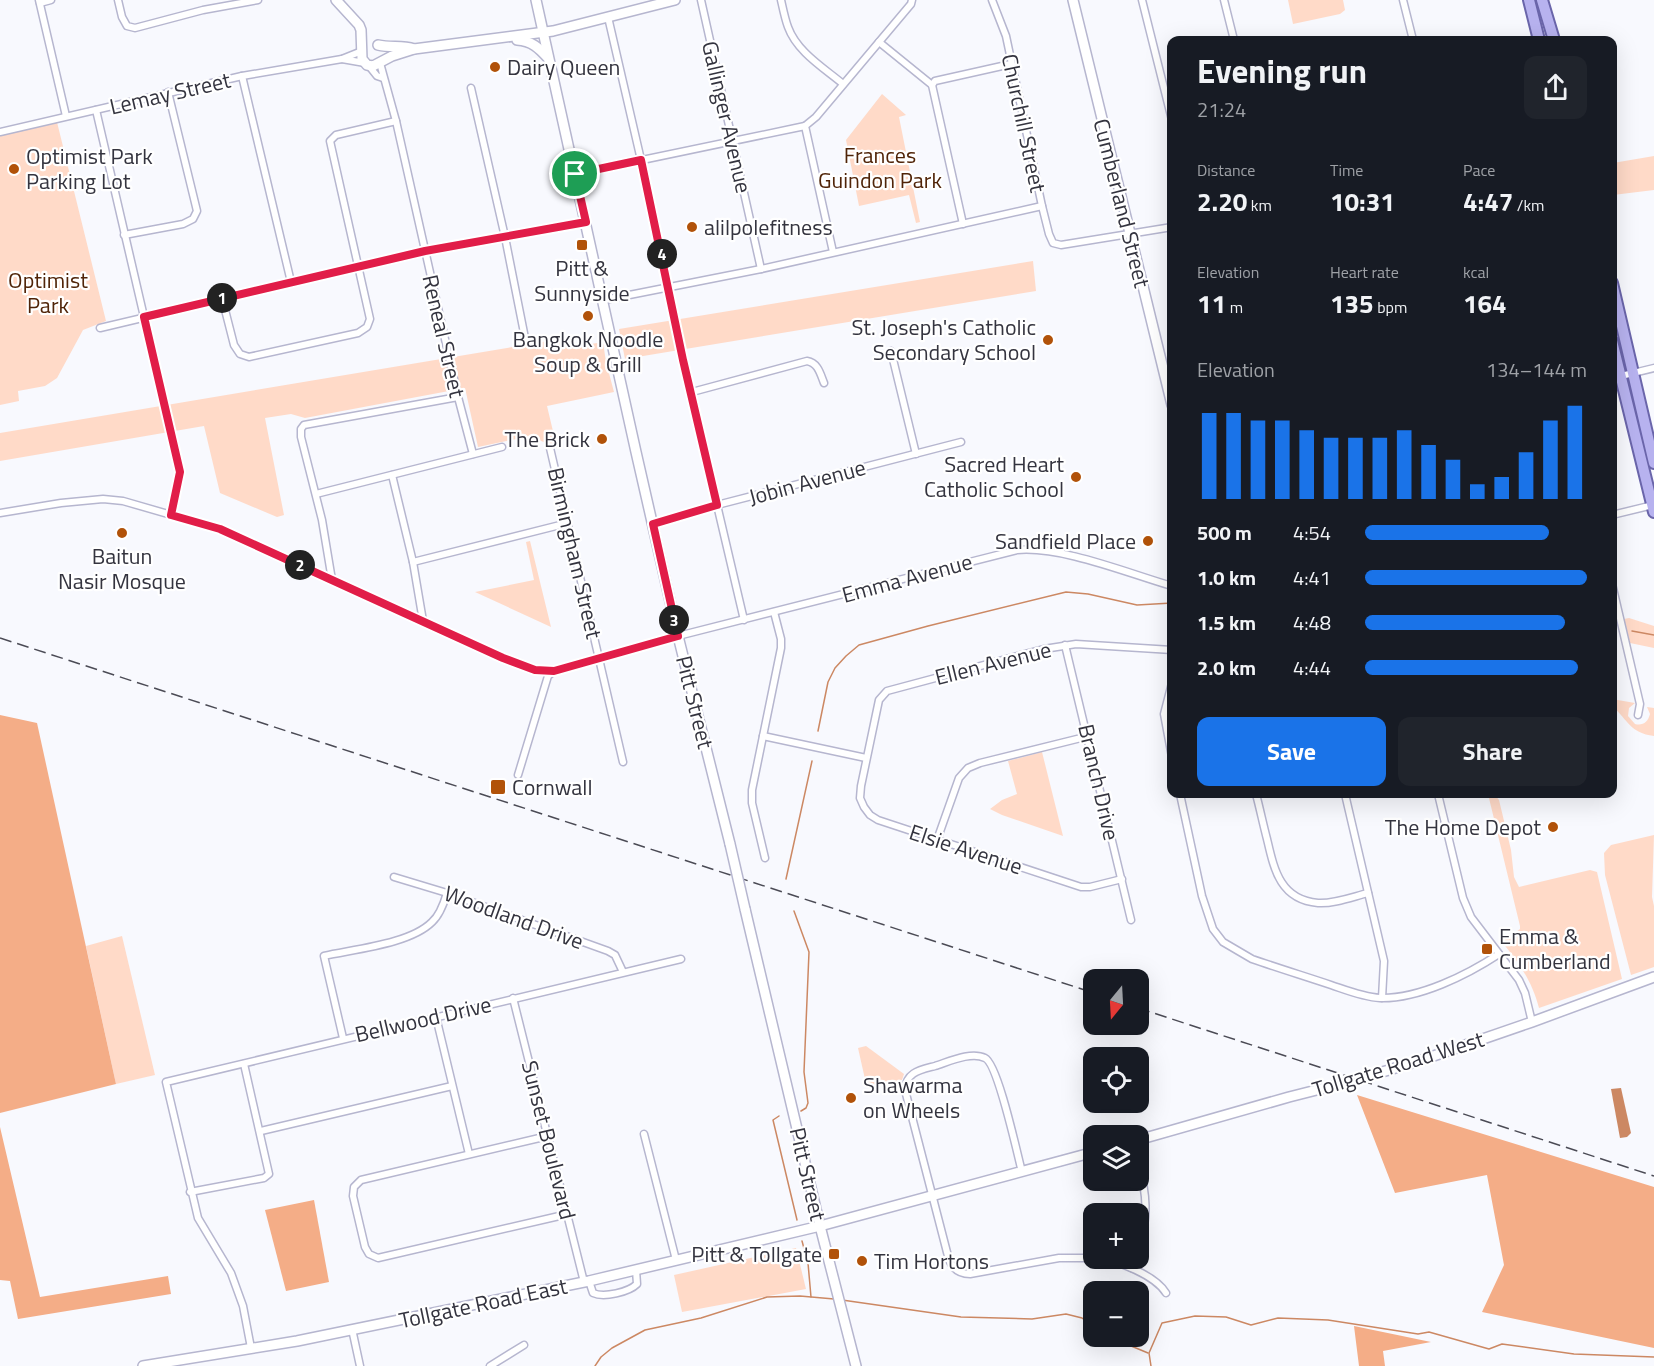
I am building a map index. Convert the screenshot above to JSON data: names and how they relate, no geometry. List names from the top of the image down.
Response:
{
  "streets": {
    "street": [
      "Lemay Street",
      "Gallinger Avenue",
      "Churchill Street",
      "Cumberland Street",
      "Reneal Street",
      "Jobin Avenue",
      "Birmingham Street",
      "Emma Avenue",
      "Ellen Avenue",
      "Pitt Street",
      "Branch Drive",
      "Elsie Avenue",
      "Woodland Drive",
      "Bellwood Drive",
      "Tollgate Road West",
      "Sunset Boulevard",
      "Tollgate Road East"
    ]
  },
  "crossings": [
    ["Lemay Street", "Reneal Street"],
    ["Churchill Street", "Cumberland Street"],
    ["Jobin Avenue", "Pitt Street"],
    ["Birmingham Street", "Emma Avenue"],
    ["Emma Avenue", "Pitt Street"],
    ["Ellen Avenue", "Branch Drive"],
    ["Ellen Avenue", "Elsie Avenue"],
    ["Pitt Street", "Tollgate Road East"],
    ["Branch Drive", "Elsie Avenue"],
    ["Woodland Drive", "Bellwood Drive"],
    ["Bellwood Drive", "Sunset Boulevard"],
    ["Sunset Boulevard", "Tollgate Road East"]
  ],
  "parks": ["Frances Guindon Park", "Optimist Park"],
  "places": {
    "other": [
      "Dairy Queen",
      "Optimist Park Parking Lot",
      "alilpolefitness",
      "Bangkok Noodle Soup & Grill",
      "St. Joseph's Catholic Secondary School",
      "The Brick",
      "Sacred Heart Catholic School",
      "Baitun Nasir Mosque",
      "Sandfield Place",
      "The Home Depot",
      "Shawarma on Wheels",
      "Tim Hortons"
    ],
    "transit": [
      "Pitt & Sunnyside",
      "Cornwall",
      "Emma & Cumberland",
      "Pitt & Tollgate"
    ]
  },
  "north": "bottom",
  "page": {
    "heading": ["Evening run", "21:24"],
    "stats": [
      ["Distance", "2.20 km"],
      ["Time", "10:31"],
      ["Pace", "4:47 /km"],
      ["Elevation", "11 m"],
      ["Heart rate", "135 bpm"],
      ["kcal", "164"]
    ],
    "pins": [
      "4",
      "1",
      "2",
      "3"
    ],
    "chart": ["Elevation", "134–144 m"],
    "list": [
      {
        "name": "500 m",
        "note": "4:54"
      },
      {
        "name": "1.0 km",
        "note": "4:41"
      },
      {
        "name": "1.5 km",
        "note": "4:48"
      },
      {
        "name": "2.0 km",
        "note": "4:44"
      }
    ],
    "buttons": ["Save", "Share"],
    "map_buttons": ["+", "−"]
  }
}
